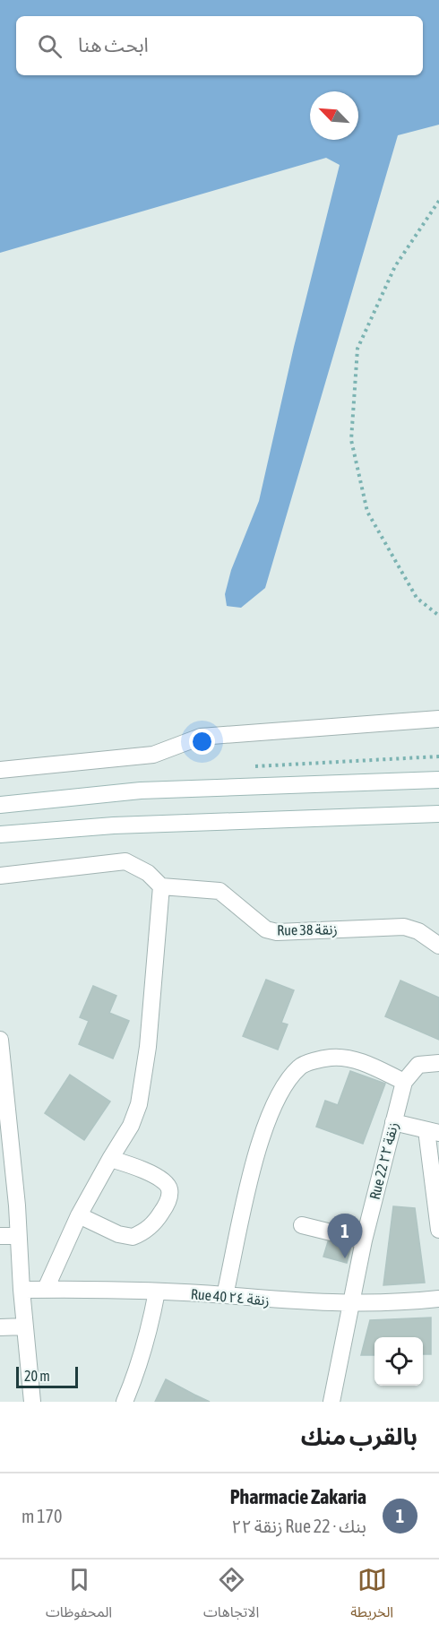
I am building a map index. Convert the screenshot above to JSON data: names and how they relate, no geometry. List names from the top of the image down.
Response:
{
  "streets": {
    "street": ["Rue 38 زنقة", "Rue 22 زنقة ٢٢", "Rue 40 زنقة ٢٤"]
  },
  "crossings": [
    ["Rue 22 زنقة ٢٢", "Rue 40 زنقة ٢٤"]
  ],
  "scale_bar": "20 m",
  "north": "top left",
  "page": {
    "search": "ابحث هنا",
    "pins": "1",
    "scale": "20 m",
    "heading": "بالقرب منك",
    "list": [
      {
        "mark": "1",
        "name": "Pharmacie Zakaria",
        "note": "بنك · Rue 22 زنقة ٢٢",
        "value": "170 m"
      }
    ],
    "nav": ["الخريطة", "الاتجاهات", "المحفوظات"]
  }
}
